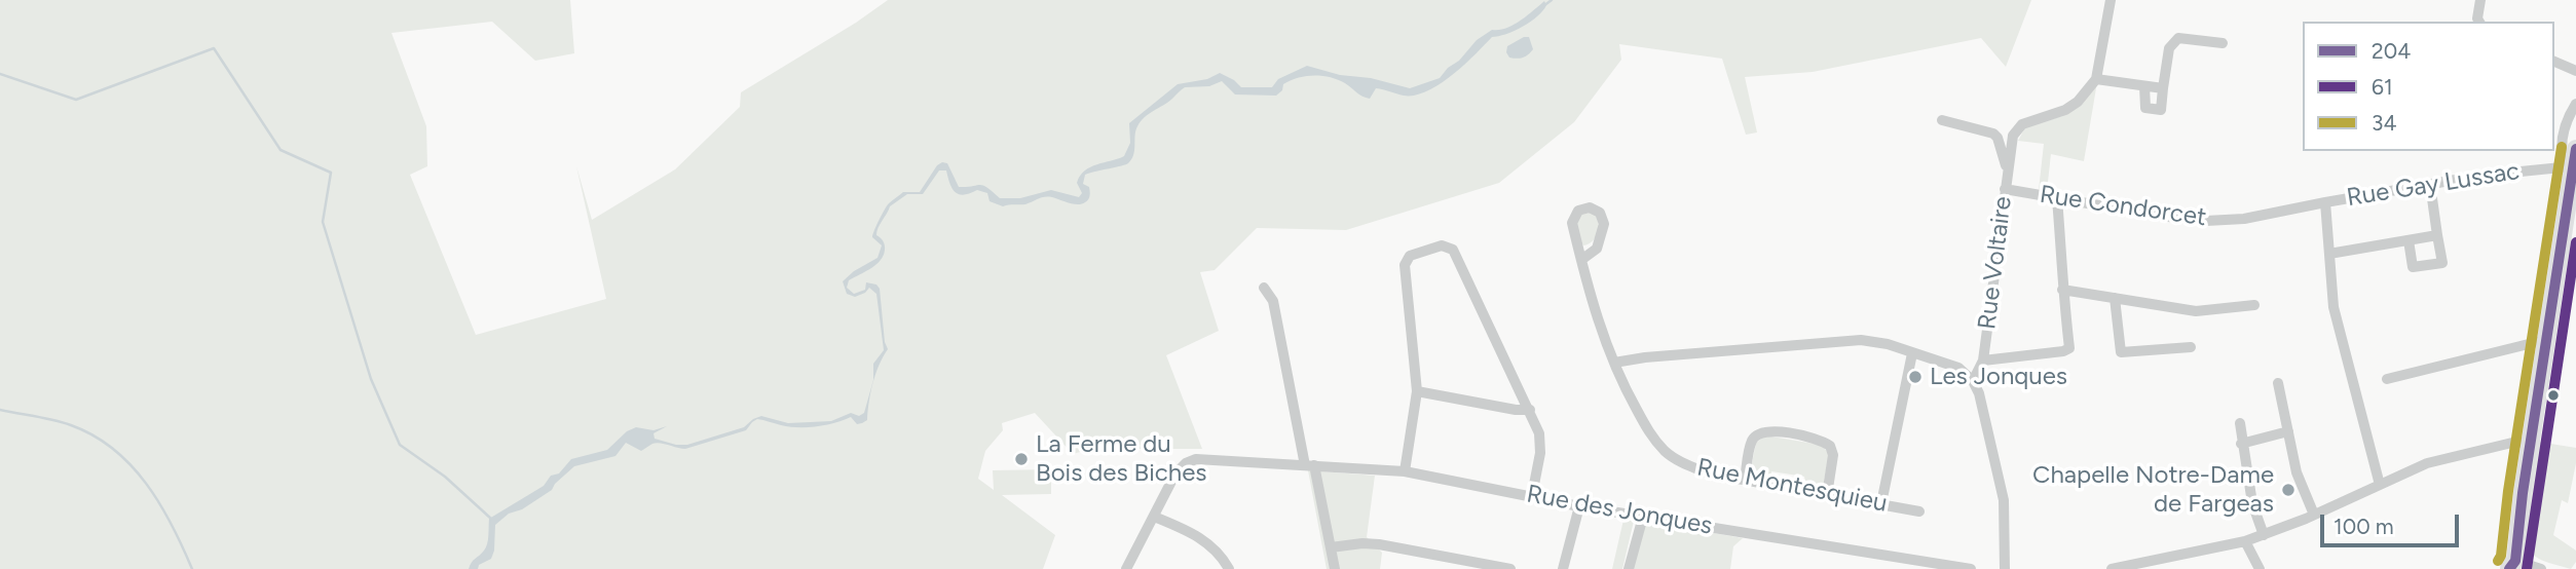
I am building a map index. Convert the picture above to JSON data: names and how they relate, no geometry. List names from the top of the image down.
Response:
{
  "streets": {
    "street": [
      "Rue Gay Lussac",
      "Rue Condorcet",
      "Rue Voltaire",
      "Rue Montesquieu",
      "Rue des Jonques"
    ]
  },
  "crossings": [
    ["Rue Gay Lussac", "Rue Condorcet"],
    ["Rue Condorcet", "Rue Voltaire"]
  ],
  "places": ["Les Jonques", "La Ferme du Bois des Biches", "Chapelle Notre-Dame de Fargeas"],
  "lines": ["transit line 34", "transit line 204", "transit line 61"],
  "legend": ["204", "61", "34"],
  "scale_bar": "100 m"
}
